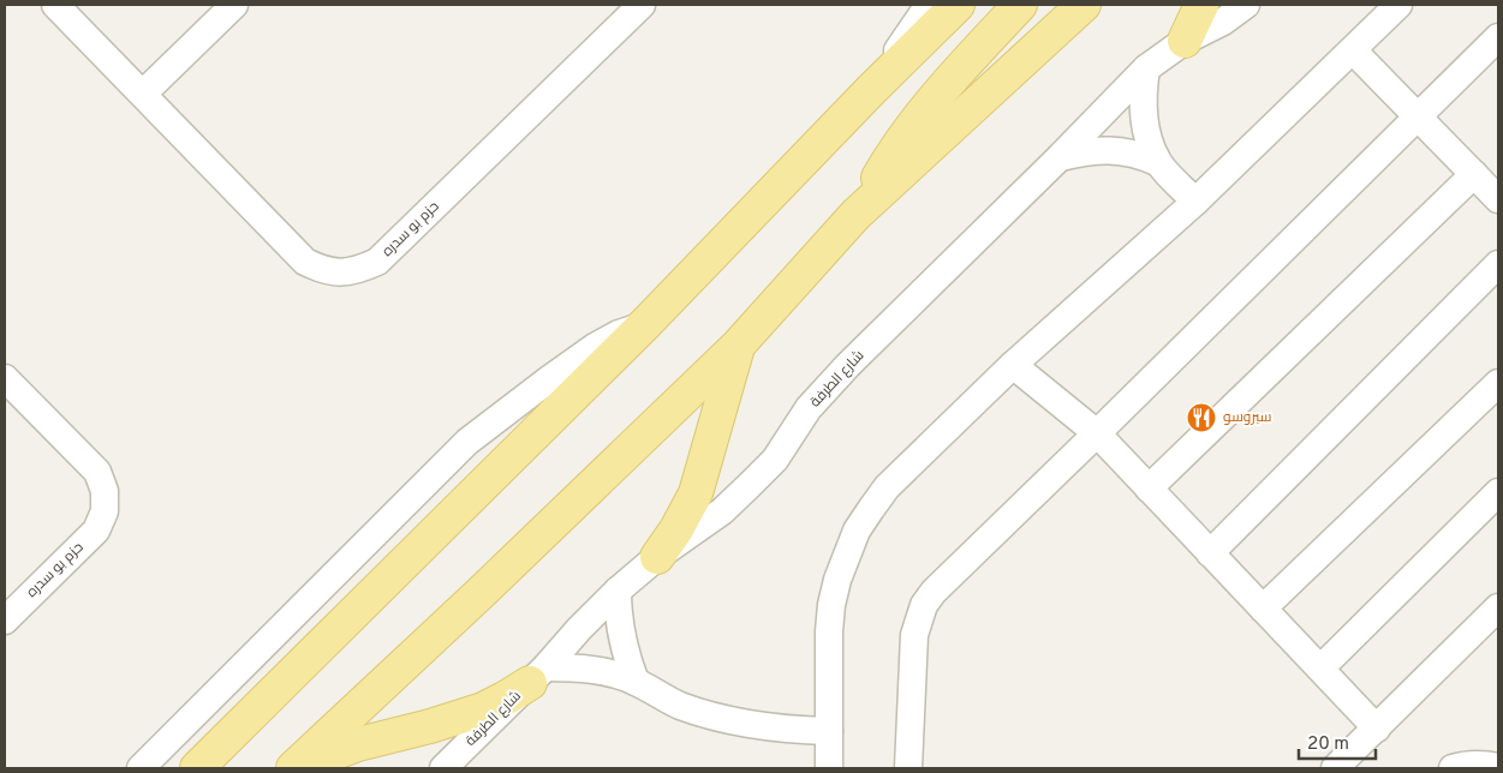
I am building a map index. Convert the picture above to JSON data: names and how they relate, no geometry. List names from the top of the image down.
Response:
{
  "streets": {
    "street": ["حزم بو سدره", "شارع الطرفة"]
  },
  "places": {
    "restaurant": ["سبروسو"]
  },
  "scale_bar": "20 m"
}
